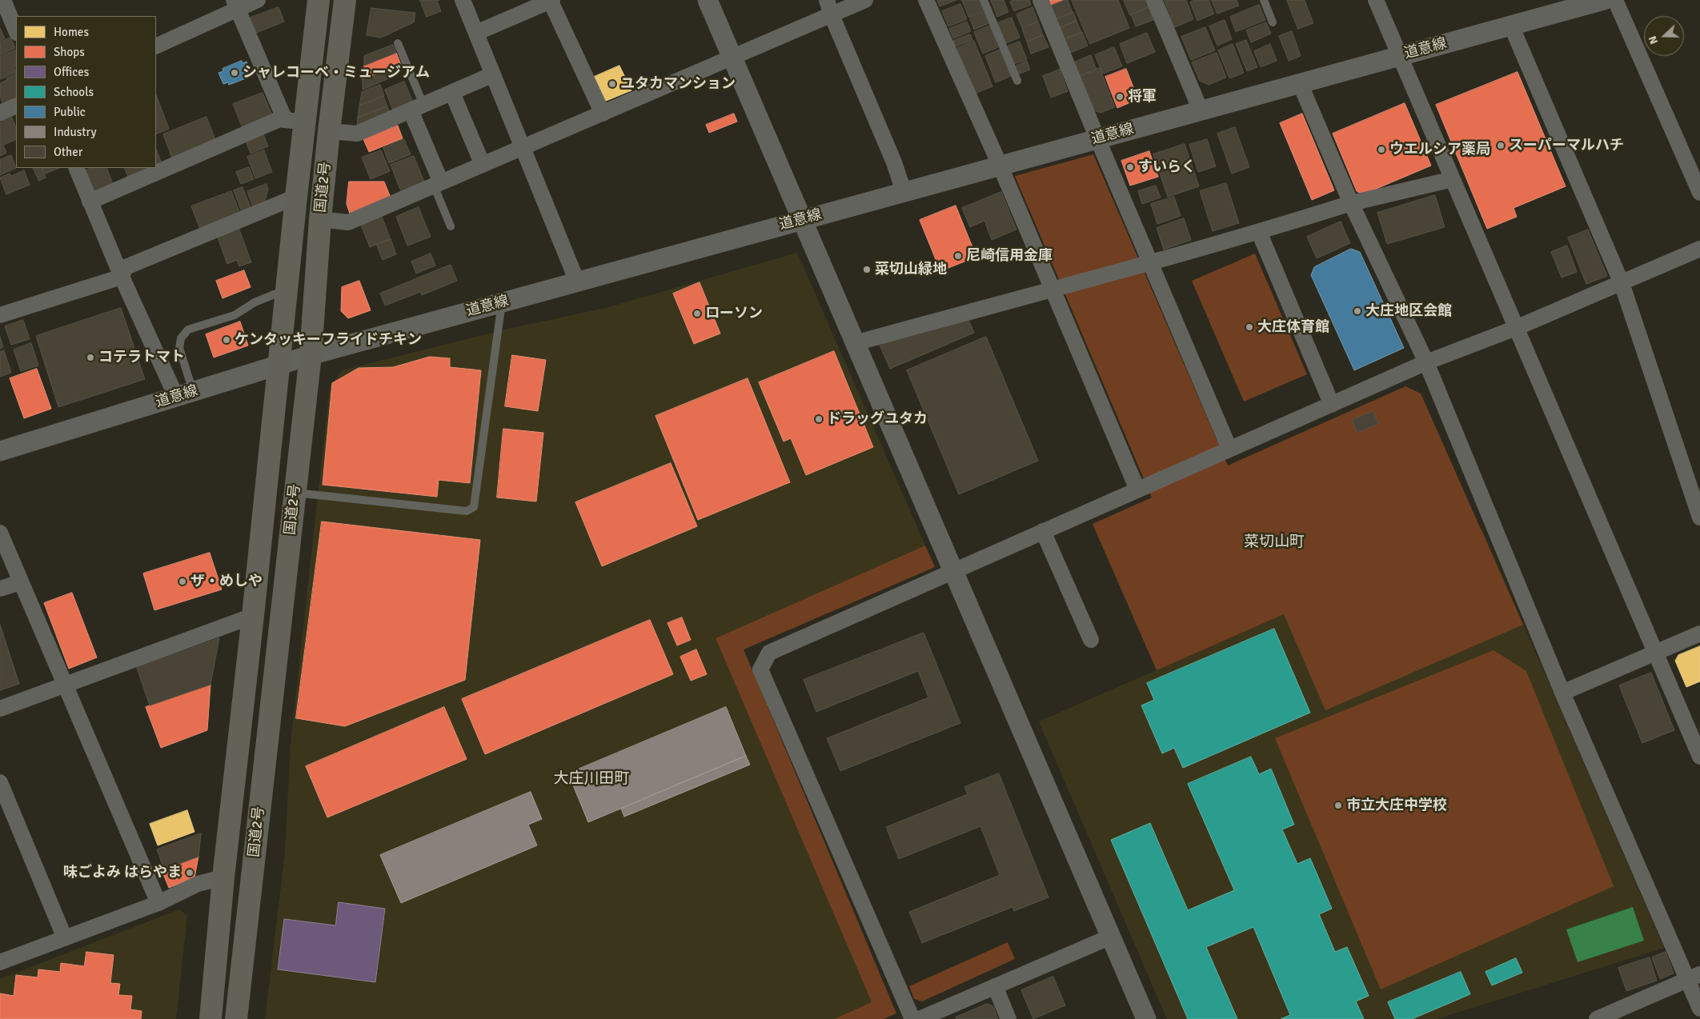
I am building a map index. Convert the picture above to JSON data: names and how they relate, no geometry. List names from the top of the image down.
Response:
{
  "streets": {
    "highway": ["国道2号"],
    "street": ["道意線"]
  },
  "crossings": [
    ["道意線", "国道2号"]
  ],
  "districts": ["菜切山町", "大庄川田町"],
  "places": [
    "シャレコーベ・ミュージアム",
    "ユタカマンション",
    "将軍",
    "スーパーマルハチ",
    "ウエルシア薬局",
    "すいらく",
    "尼崎信用金庫",
    "菜切山緑地",
    "大庄地区会館",
    "ローソン",
    "大庄体育館",
    "ケンタッキーフライドチキン",
    "コテラトマト",
    "ドラッグユタカ",
    "ザ・めしや",
    "市立大庄中学校",
    "味ごよみ はらやま"
  ],
  "legend": [
    "Homes",
    "Shops",
    "Offices",
    "Schools",
    "Public",
    "Industry",
    "Other"
  ],
  "north": "left"
}
